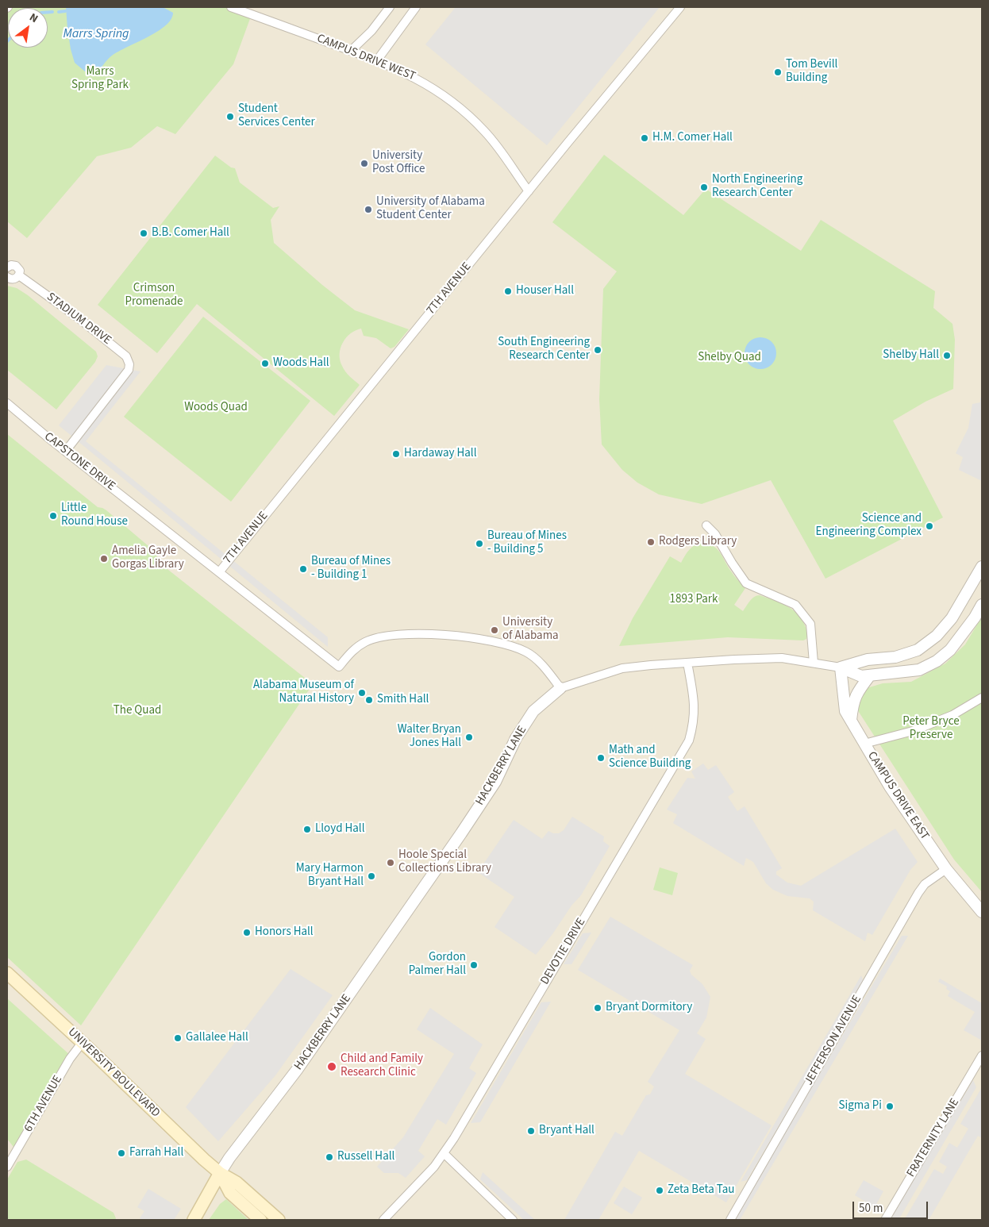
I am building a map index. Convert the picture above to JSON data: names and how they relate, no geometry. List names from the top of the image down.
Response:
{
  "streets": {
    "main road": ["HACKBERRY LANE", "UNIVERSITY BOULEVARD"],
    "street": [
      "CAMPUS DRIVE WEST",
      "7TH AVENUE",
      "STADIUM DRIVE",
      "CAPSTONE DRIVE",
      "CAMPUS DRIVE EAST",
      "DEVOTIE DRIVE",
      "JEFFERSON AVENUE",
      "6TH AVENUE",
      "FRATERNITY LANE"
    ]
  },
  "crossings": [
    ["CAMPUS DRIVE WEST", "7TH AVENUE"],
    ["7TH AVENUE", "CAPSTONE DRIVE"],
    ["STADIUM DRIVE", "CAPSTONE DRIVE"],
    ["CAPSTONE DRIVE", "HACKBERRY LANE"],
    ["HACKBERRY LANE", "CAMPUS DRIVE EAST"],
    ["HACKBERRY LANE", "DEVOTIE DRIVE"],
    ["HACKBERRY LANE", "UNIVERSITY BOULEVARD"],
    ["CAMPUS DRIVE EAST", "JEFFERSON AVENUE"],
    ["UNIVERSITY BOULEVARD", "6TH AVENUE"]
  ],
  "water": ["Marrs Spring"],
  "parks": [
    "Marrs Spring Park",
    "Crimson Promenade",
    "Shelby Quad",
    "Woods Quad",
    "1893 Park",
    "The Quad",
    "Peter Bryce Preserve"
  ],
  "places": [
    "Tom Bevill Building",
    "Student Services Center",
    "H.M. Comer Hall",
    "University Post Office",
    "North Engineering Research Center",
    "University of Alabama Student Center",
    "B.B. Comer Hall",
    "Houser Hall",
    "South Engineering Research Center",
    "Shelby Hall",
    "Woods Hall",
    "Hardaway Hall",
    "Little Round House",
    "Science and Engineering Complex",
    "Rodgers Library",
    "Bureau of Mines - Building 5",
    "Amelia Gayle Gorgas Library",
    "Bureau of Mines - Building 1",
    "University of Alabama",
    "Alabama Museum of Natural History",
    "Smith Hall",
    "Walter Bryan Jones Hall",
    "Math and Science Building",
    "Lloyd Hall",
    "Hoole Special Collections Library",
    "Mary Harmon Bryant Hall",
    "Honors Hall",
    "Gordon Palmer Hall",
    "Bryant Dormitory",
    "Gallalee Hall",
    "Child and Family Research Clinic",
    "Sigma Pi",
    "Bryant Hall",
    "Farrah Hall",
    "Russell Hall",
    "Zeta Beta Tau"
  ],
  "scale_bar": "50 m",
  "north": "top right"
}
